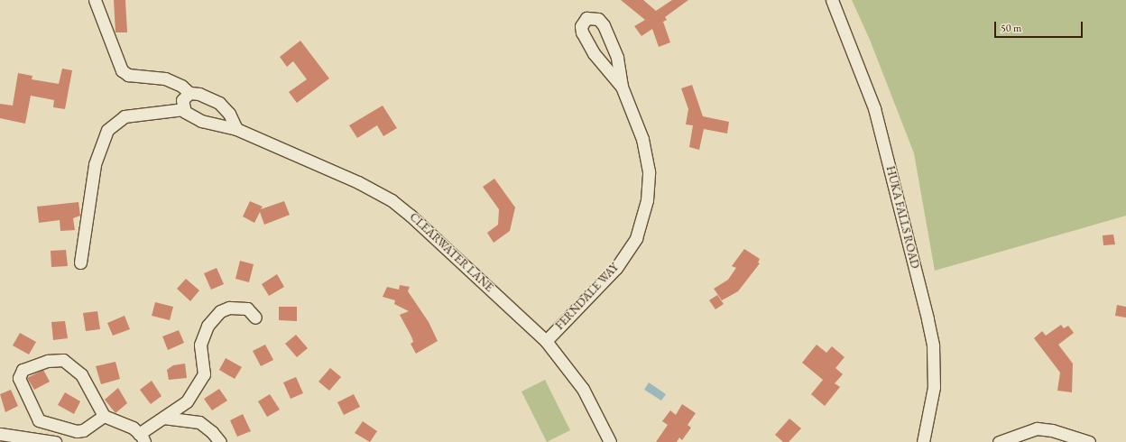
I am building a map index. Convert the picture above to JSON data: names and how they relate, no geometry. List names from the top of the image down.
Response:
{
  "streets": {
    "street": ["HUKA FALLS ROAD", "CLEARWATER LANE", "FERNDALE WAY"]
  },
  "crossings": [
    ["CLEARWATER LANE", "FERNDALE WAY"]
  ],
  "scale_bar": "50 m"
}
